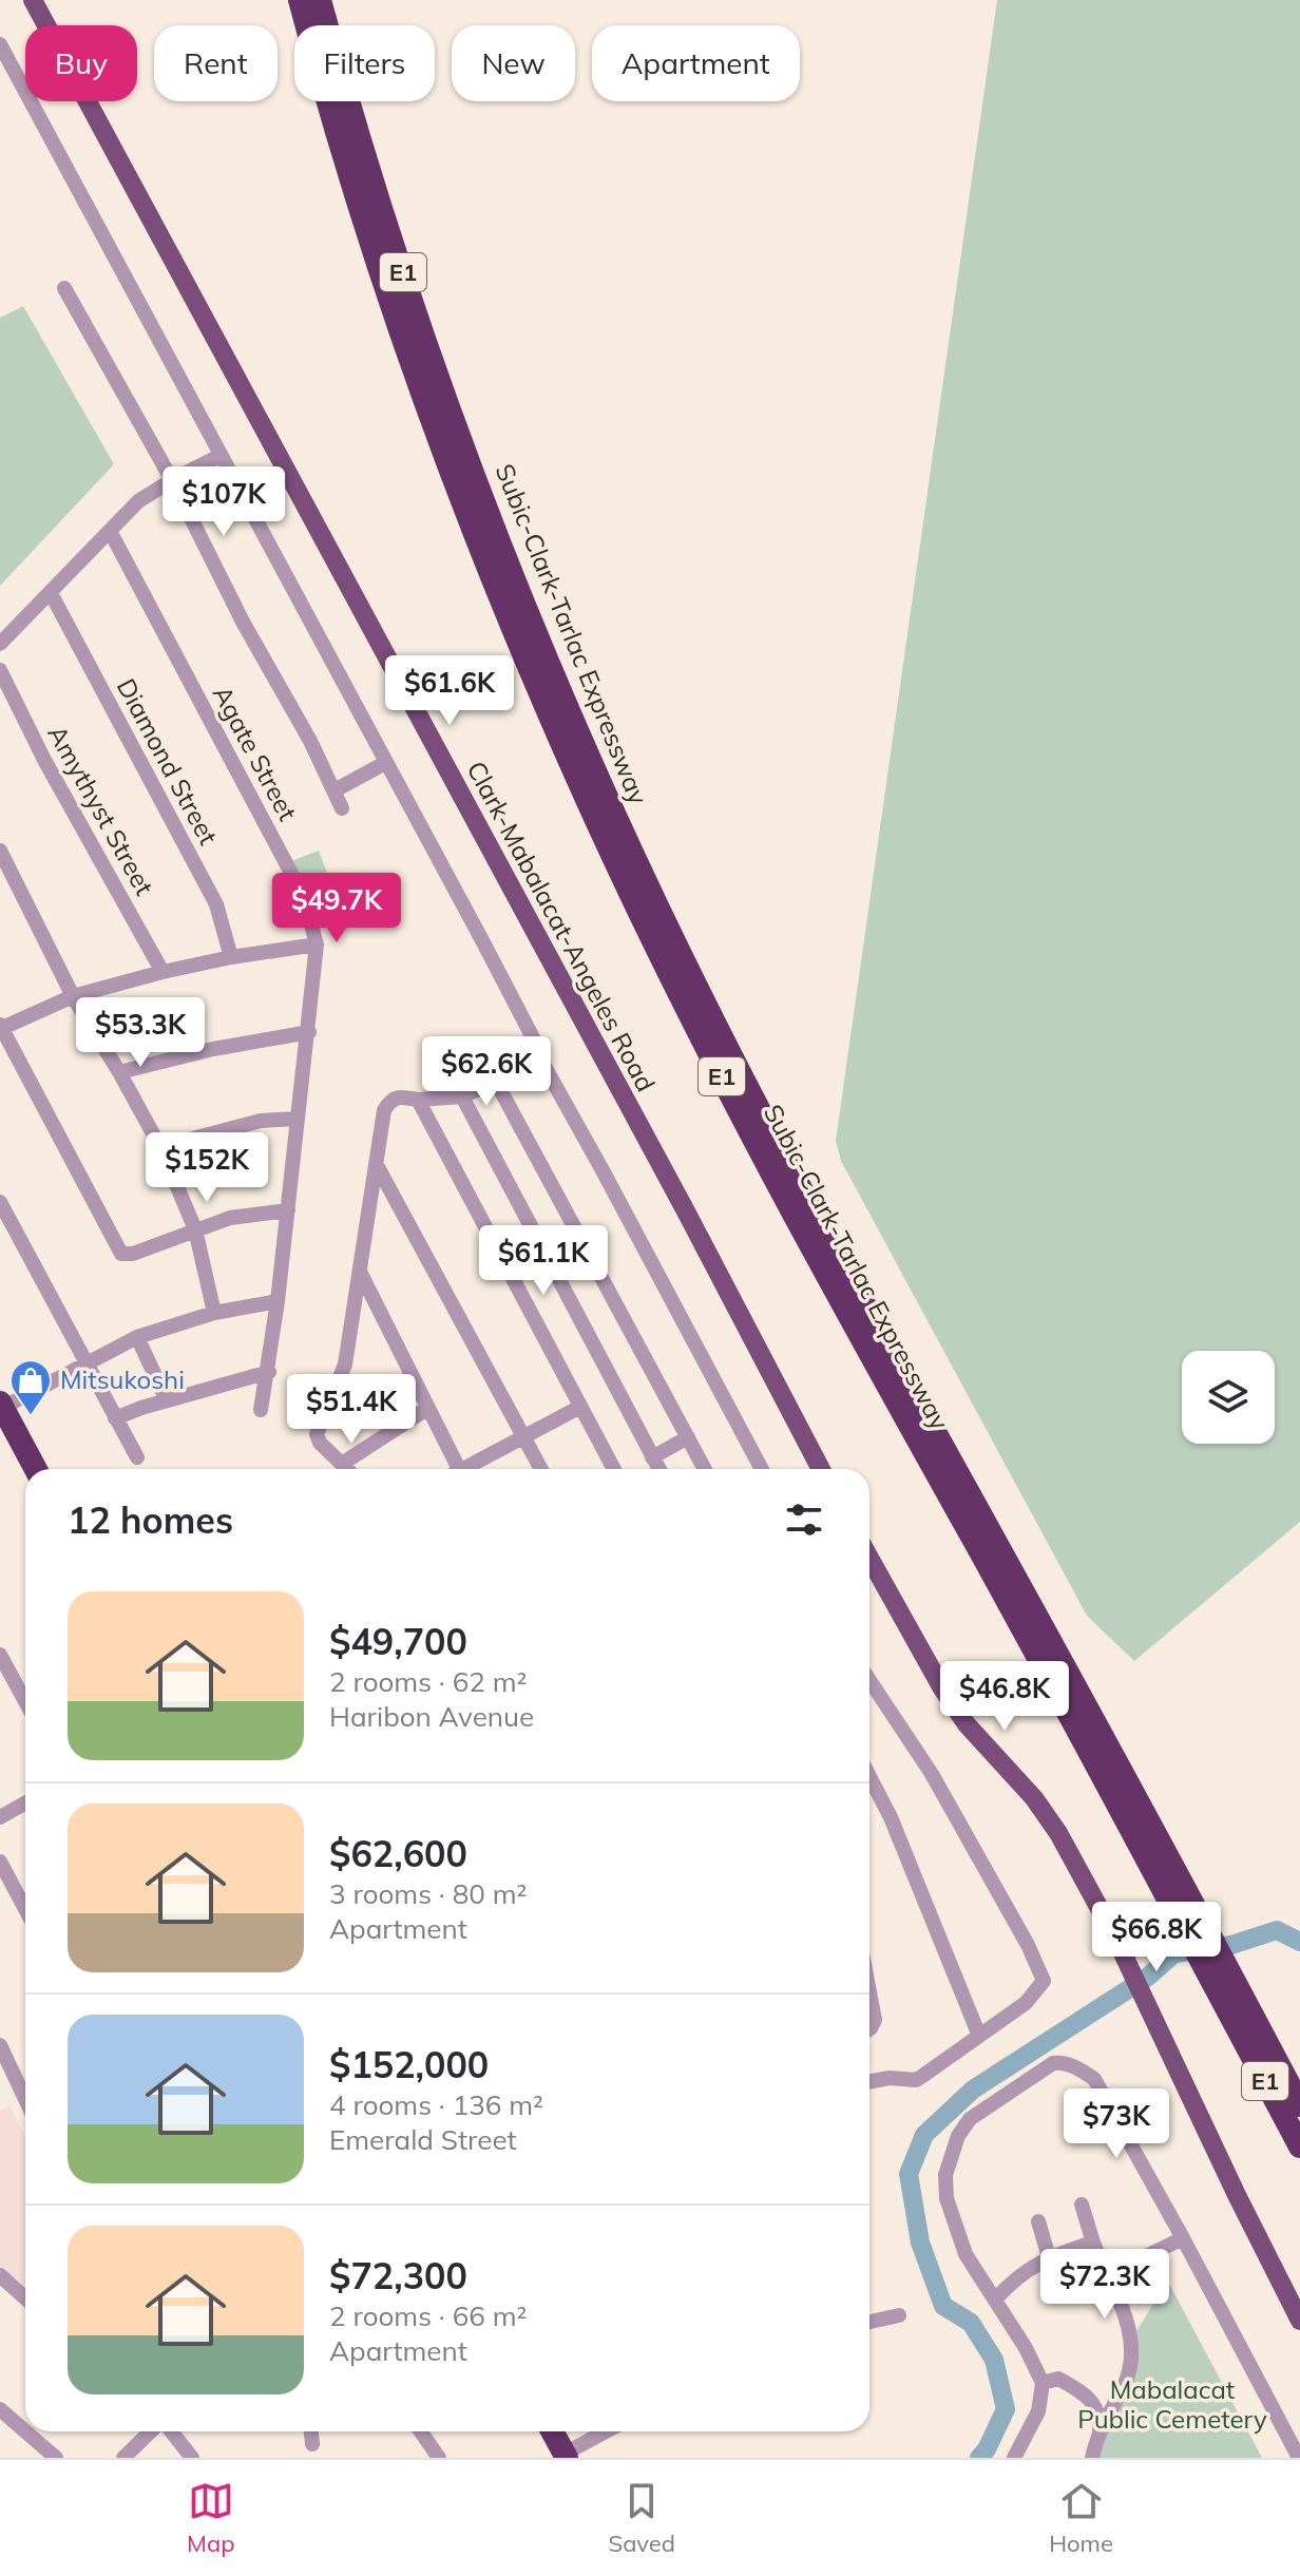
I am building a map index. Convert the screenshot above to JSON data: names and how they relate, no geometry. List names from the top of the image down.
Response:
{
  "streets": {
    "highway": ["E1", "Subic-Clark-Tarlac Expressway"],
    "main road": ["Clark-Mabalacat-Angeles Road"],
    "street": ["Agate Street", "Diamond Street", "Amythyst Street"]
  },
  "parks": ["Mabalacat Public Cemetery"],
  "places": {
    "shop": ["Mitsukoshi"]
  },
  "page": {
    "chip": [
      "Buy",
      "Rent",
      "Filters",
      "New",
      "Apartment"
    ],
    "price": [
      "$107K",
      "$61.6K",
      "$49.7K",
      "$53.3K",
      "$62.6K",
      "$152K",
      "$61.1K",
      "$51.4K",
      "$46.8K",
      "$66.8K",
      "$73K",
      "$72.3K"
    ],
    "heading": "12 homes",
    "list": [
      {
        "name": "$49,700",
        "note": "2 rooms · 62 m² · Haribon Avenue"
      },
      {
        "name": "$62,600",
        "note": "3 rooms · 80 m² · Apartment"
      },
      {
        "name": "$152,000",
        "note": "4 rooms · 136 m² · Emerald Street"
      },
      {
        "name": "$72,300",
        "note": "2 rooms · 66 m² · Apartment"
      }
    ],
    "tabs": ["Map", "Saved", "Home"]
  }
}
